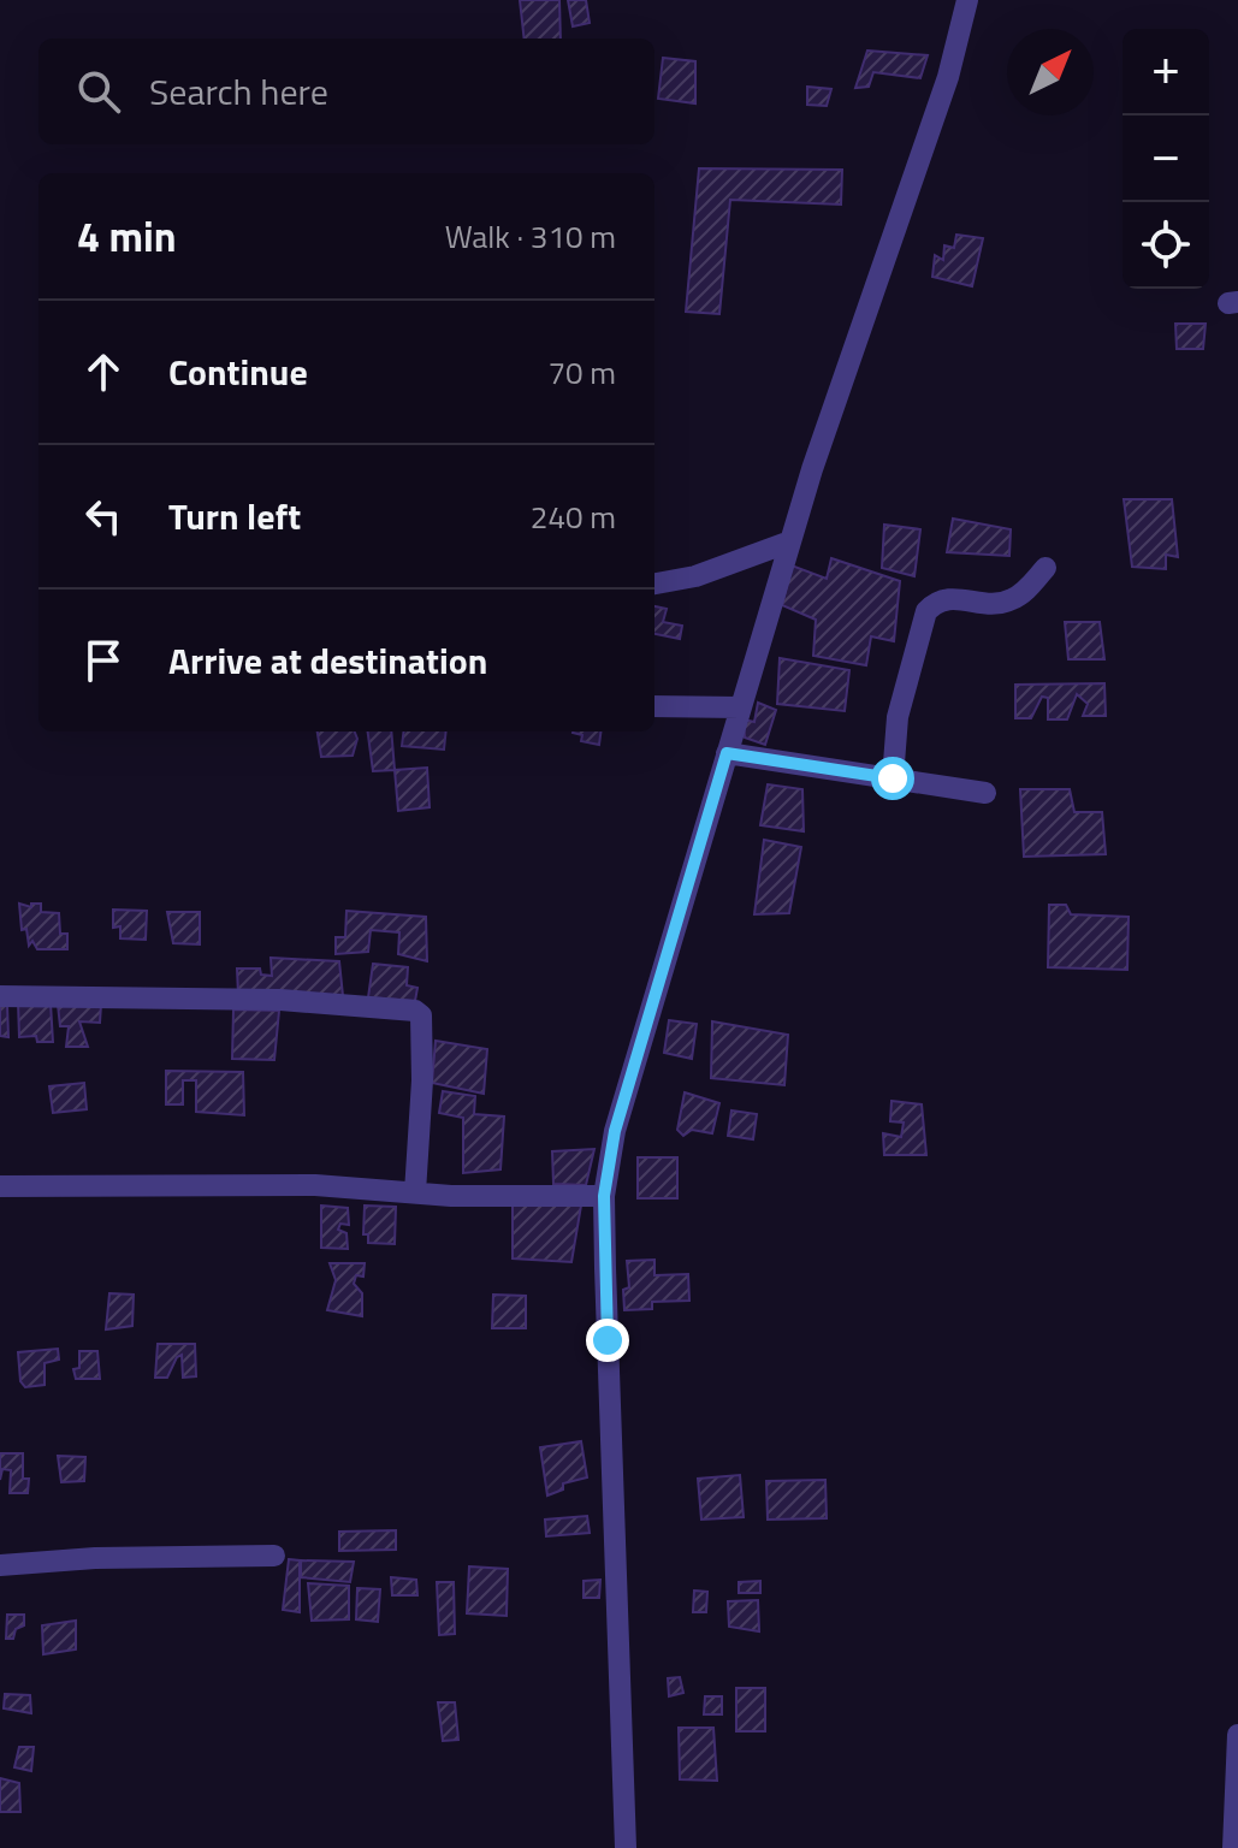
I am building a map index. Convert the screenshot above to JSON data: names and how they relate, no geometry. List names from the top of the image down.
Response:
{
  "north": "top right",
  "page": {
    "map_buttons": ["+", "−"],
    "search": "Search here",
    "heading": ["4 min", "Walk · 310 m"],
    "list": [
      ["Continue", "70 m"],
      ["Turn left", "240 m"],
      "Arrive at destination"
    ]
  }
}
